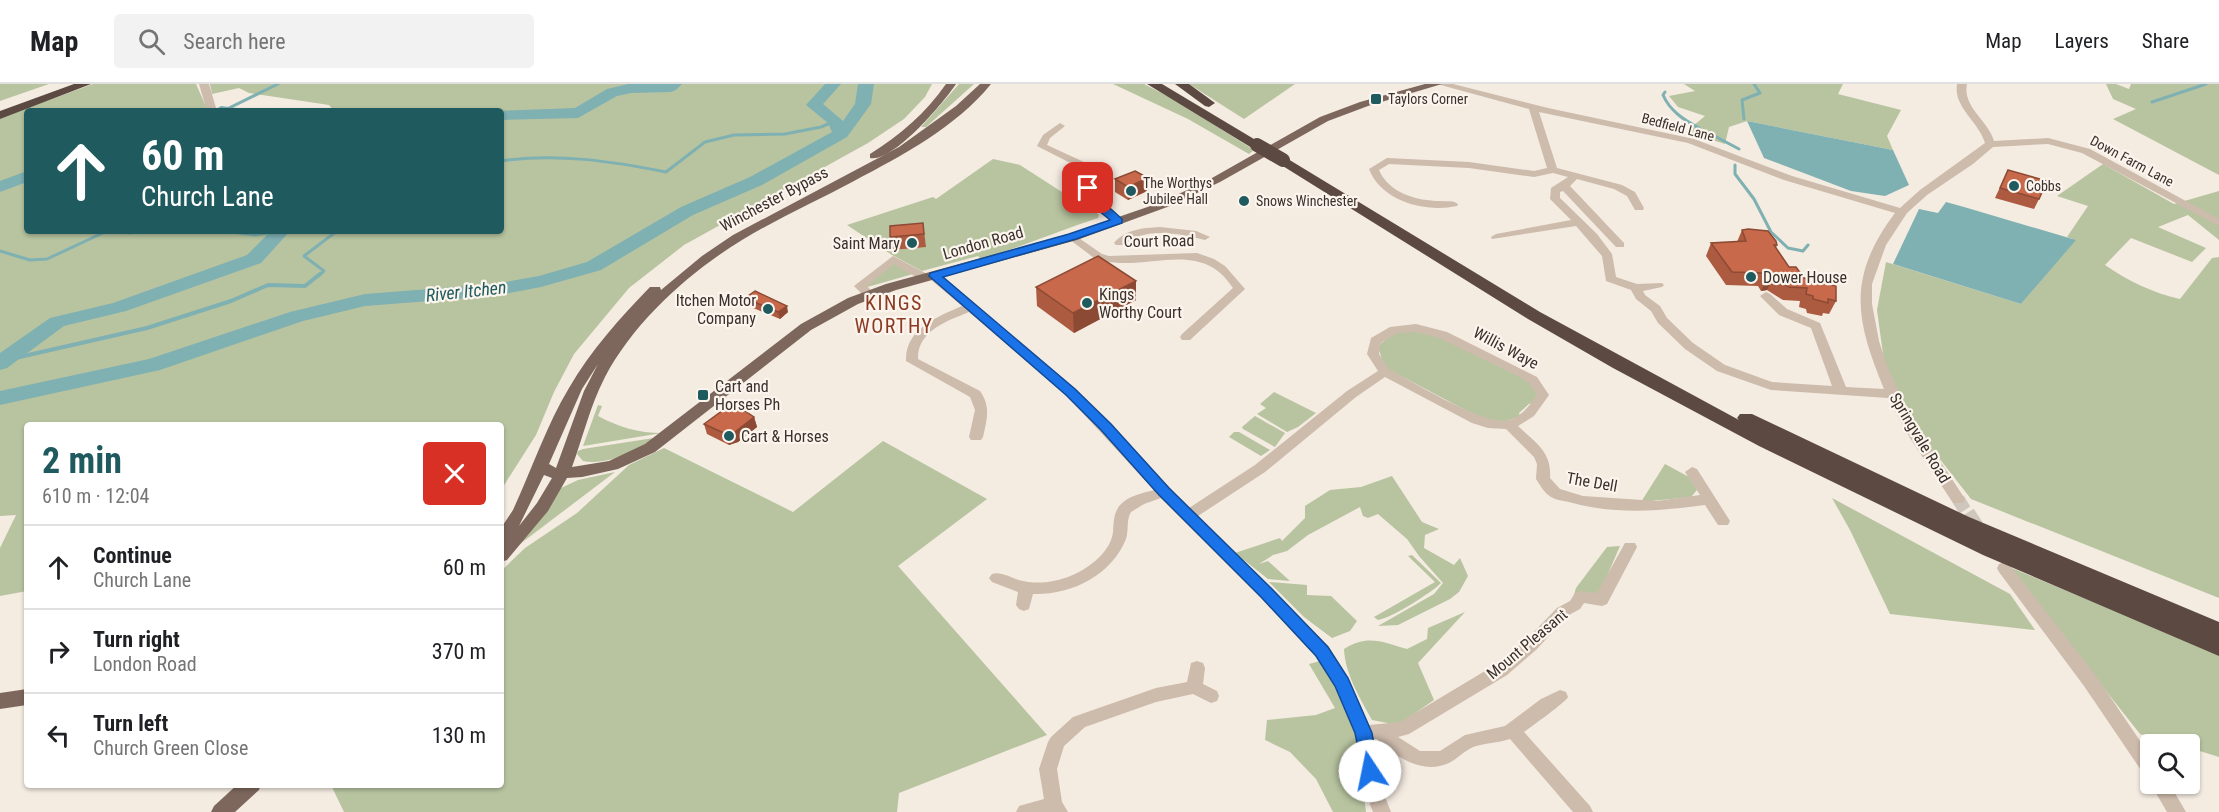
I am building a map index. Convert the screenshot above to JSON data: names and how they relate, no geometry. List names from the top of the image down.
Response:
{
  "streets": {
    "main road": ["Winchester Bypass", "London Road"],
    "street": [
      "Bedfield Lane",
      "Down Farm Lane",
      "Court Road",
      "Willis Waye",
      "Springvale Road",
      "The Dell",
      "Mount Pleasant"
    ]
  },
  "crossings": [
    ["Bedfield Lane", "Springvale Road"],
    ["Down Farm Lane", "Springvale Road"],
    ["Winchester Bypass", "London Road"],
    ["Court Road", "London Road"],
    ["Willis Waye", "The Dell"]
  ],
  "districts": ["KINGS WORTHY"],
  "water": ["River Itchen"],
  "places": {
    "transit": ["Taylors Corner", "Cart and Horses Ph"],
    "other": [
      "Cobbs",
      "The Worthys Jubilee Hall",
      "Snows Winchester",
      "Saint Mary",
      "Dower House",
      "Kings Worthy Court",
      "Itchen Motor Company",
      "Cart & Horses"
    ]
  },
  "page": {
    "header": "Map",
    "search": "Search here",
    "nav": ["Map", "Layers", "Share"],
    "turn": ["60 m", "Church Lane"],
    "heading": ["2 min", "610 m · 12:04"],
    "list": [
      {
        "name": "Continue",
        "note": "Church Lane",
        "value": "60 m"
      },
      {
        "name": "Turn right",
        "note": "London Road",
        "value": "370 m"
      },
      {
        "name": "Turn left",
        "note": "Church Green Close",
        "value": "130 m"
      }
    ]
  }
}
